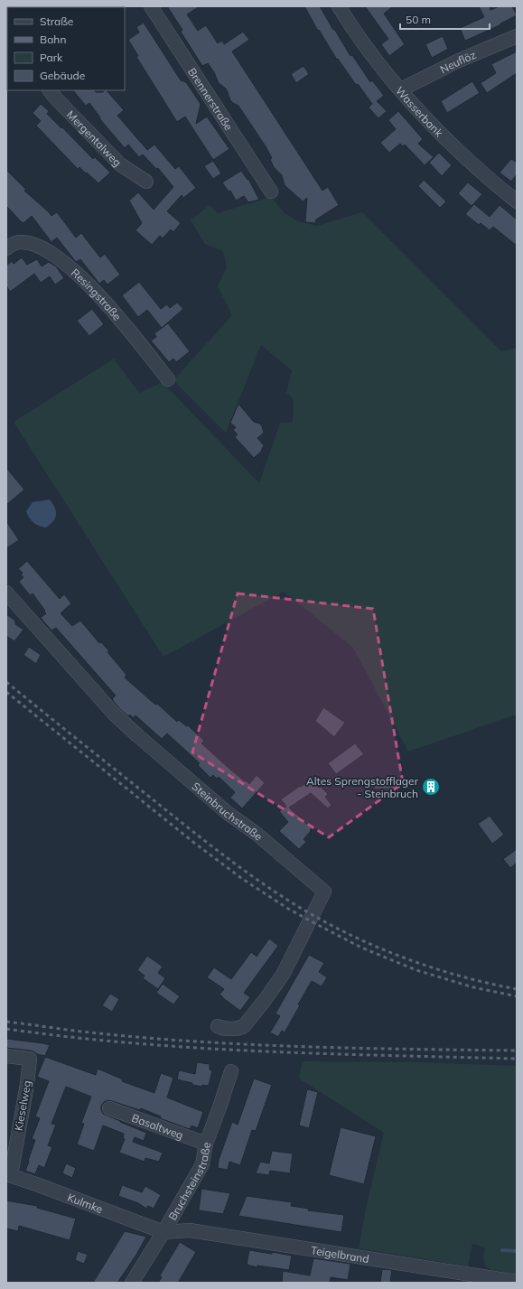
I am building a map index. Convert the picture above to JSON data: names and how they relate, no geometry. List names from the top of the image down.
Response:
{
  "streets": {
    "street": [
      "Neuflöz",
      "Brennerstraße",
      "Wasserbank",
      "Mergentalweg",
      "Resingstraße",
      "Steinbruchstraße",
      "Kieselweg",
      "Basaltweg",
      "Bruchsteinstraße",
      "Kulmke",
      "Teigelbrand"
    ]
  },
  "crossings": [
    ["Neuflöz", "Wasserbank"],
    ["Kieselweg", "Kulmke"],
    ["Basaltweg", "Bruchsteinstraße"],
    ["Bruchsteinstraße", "Kulmke"],
    ["Bruchsteinstraße", "Teigelbrand"],
    ["Kulmke", "Teigelbrand"]
  ],
  "places": {
    "building": ["Altes Sprengstofflager - Steinbruch"]
  },
  "legend": [
    "Straße",
    "Bahn",
    "Park",
    "Gebäude"
  ],
  "scale_bar": "50 m"
}
